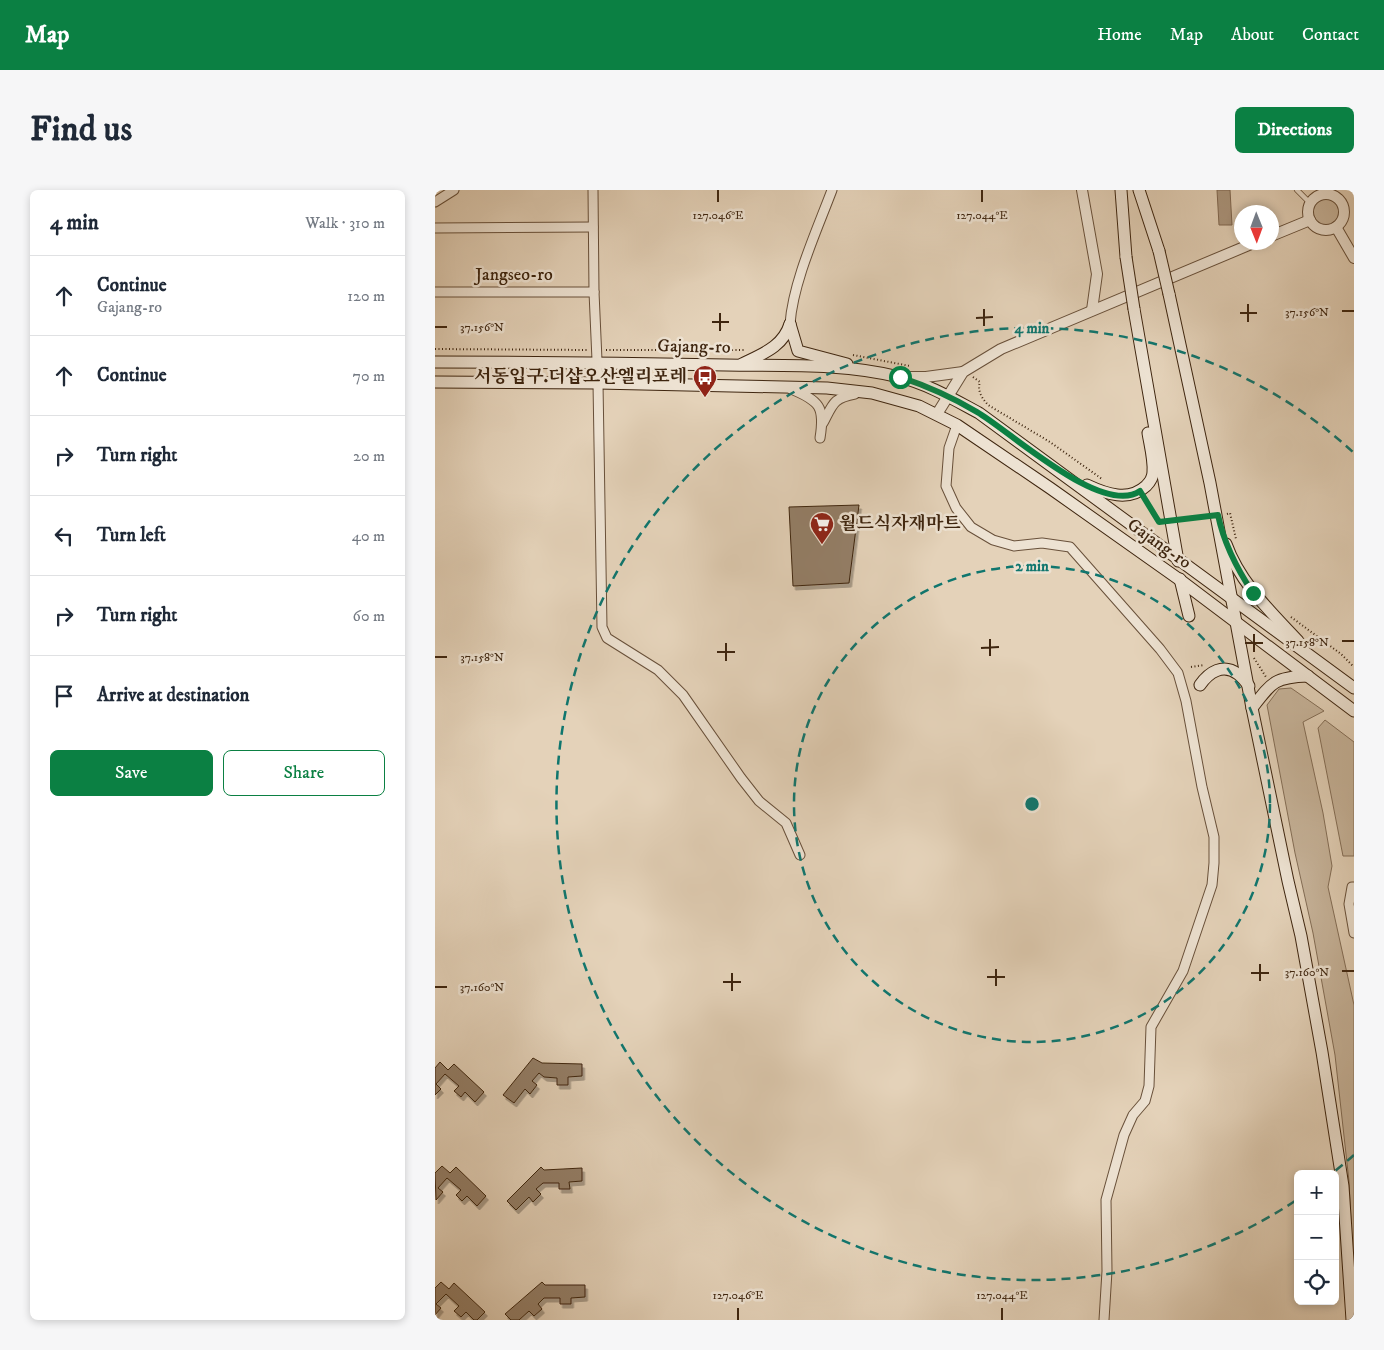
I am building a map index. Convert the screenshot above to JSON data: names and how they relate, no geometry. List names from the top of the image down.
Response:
{
  "streets": {
    "main road": ["Gajang-ro"],
    "street": ["Jangseo-ro"]
  },
  "places": {
    "bus stop": ["서동입구.더샵오산엘리포레"],
    "supermarket": ["월드식자재마트"]
  },
  "north": "bottom",
  "page": {
    "header": "Map",
    "nav": [
      "Home",
      "Map",
      "About",
      "Contact"
    ],
    "buttons": [
      "Directions",
      ["Save", "Share"]
    ],
    "title": "Find us",
    "heading": ["4 min", "Walk · 310 m"],
    "list": [
      ["Continue", "Gajang-ro", "120 m"],
      ["Continue", "70 m"],
      ["Turn right", "20 m"],
      ["Turn left", "40 m"],
      ["Turn right", "60 m"],
      "Arrive at destination"
    ],
    "map_buttons": ["+", "−"]
  },
  "coordinates": [
    "127.046°E",
    "127.044°E",
    "37.156°N",
    "37.158°N",
    "37.160°N"
  ],
  "rings": ["4 min", "2 min"]
}
